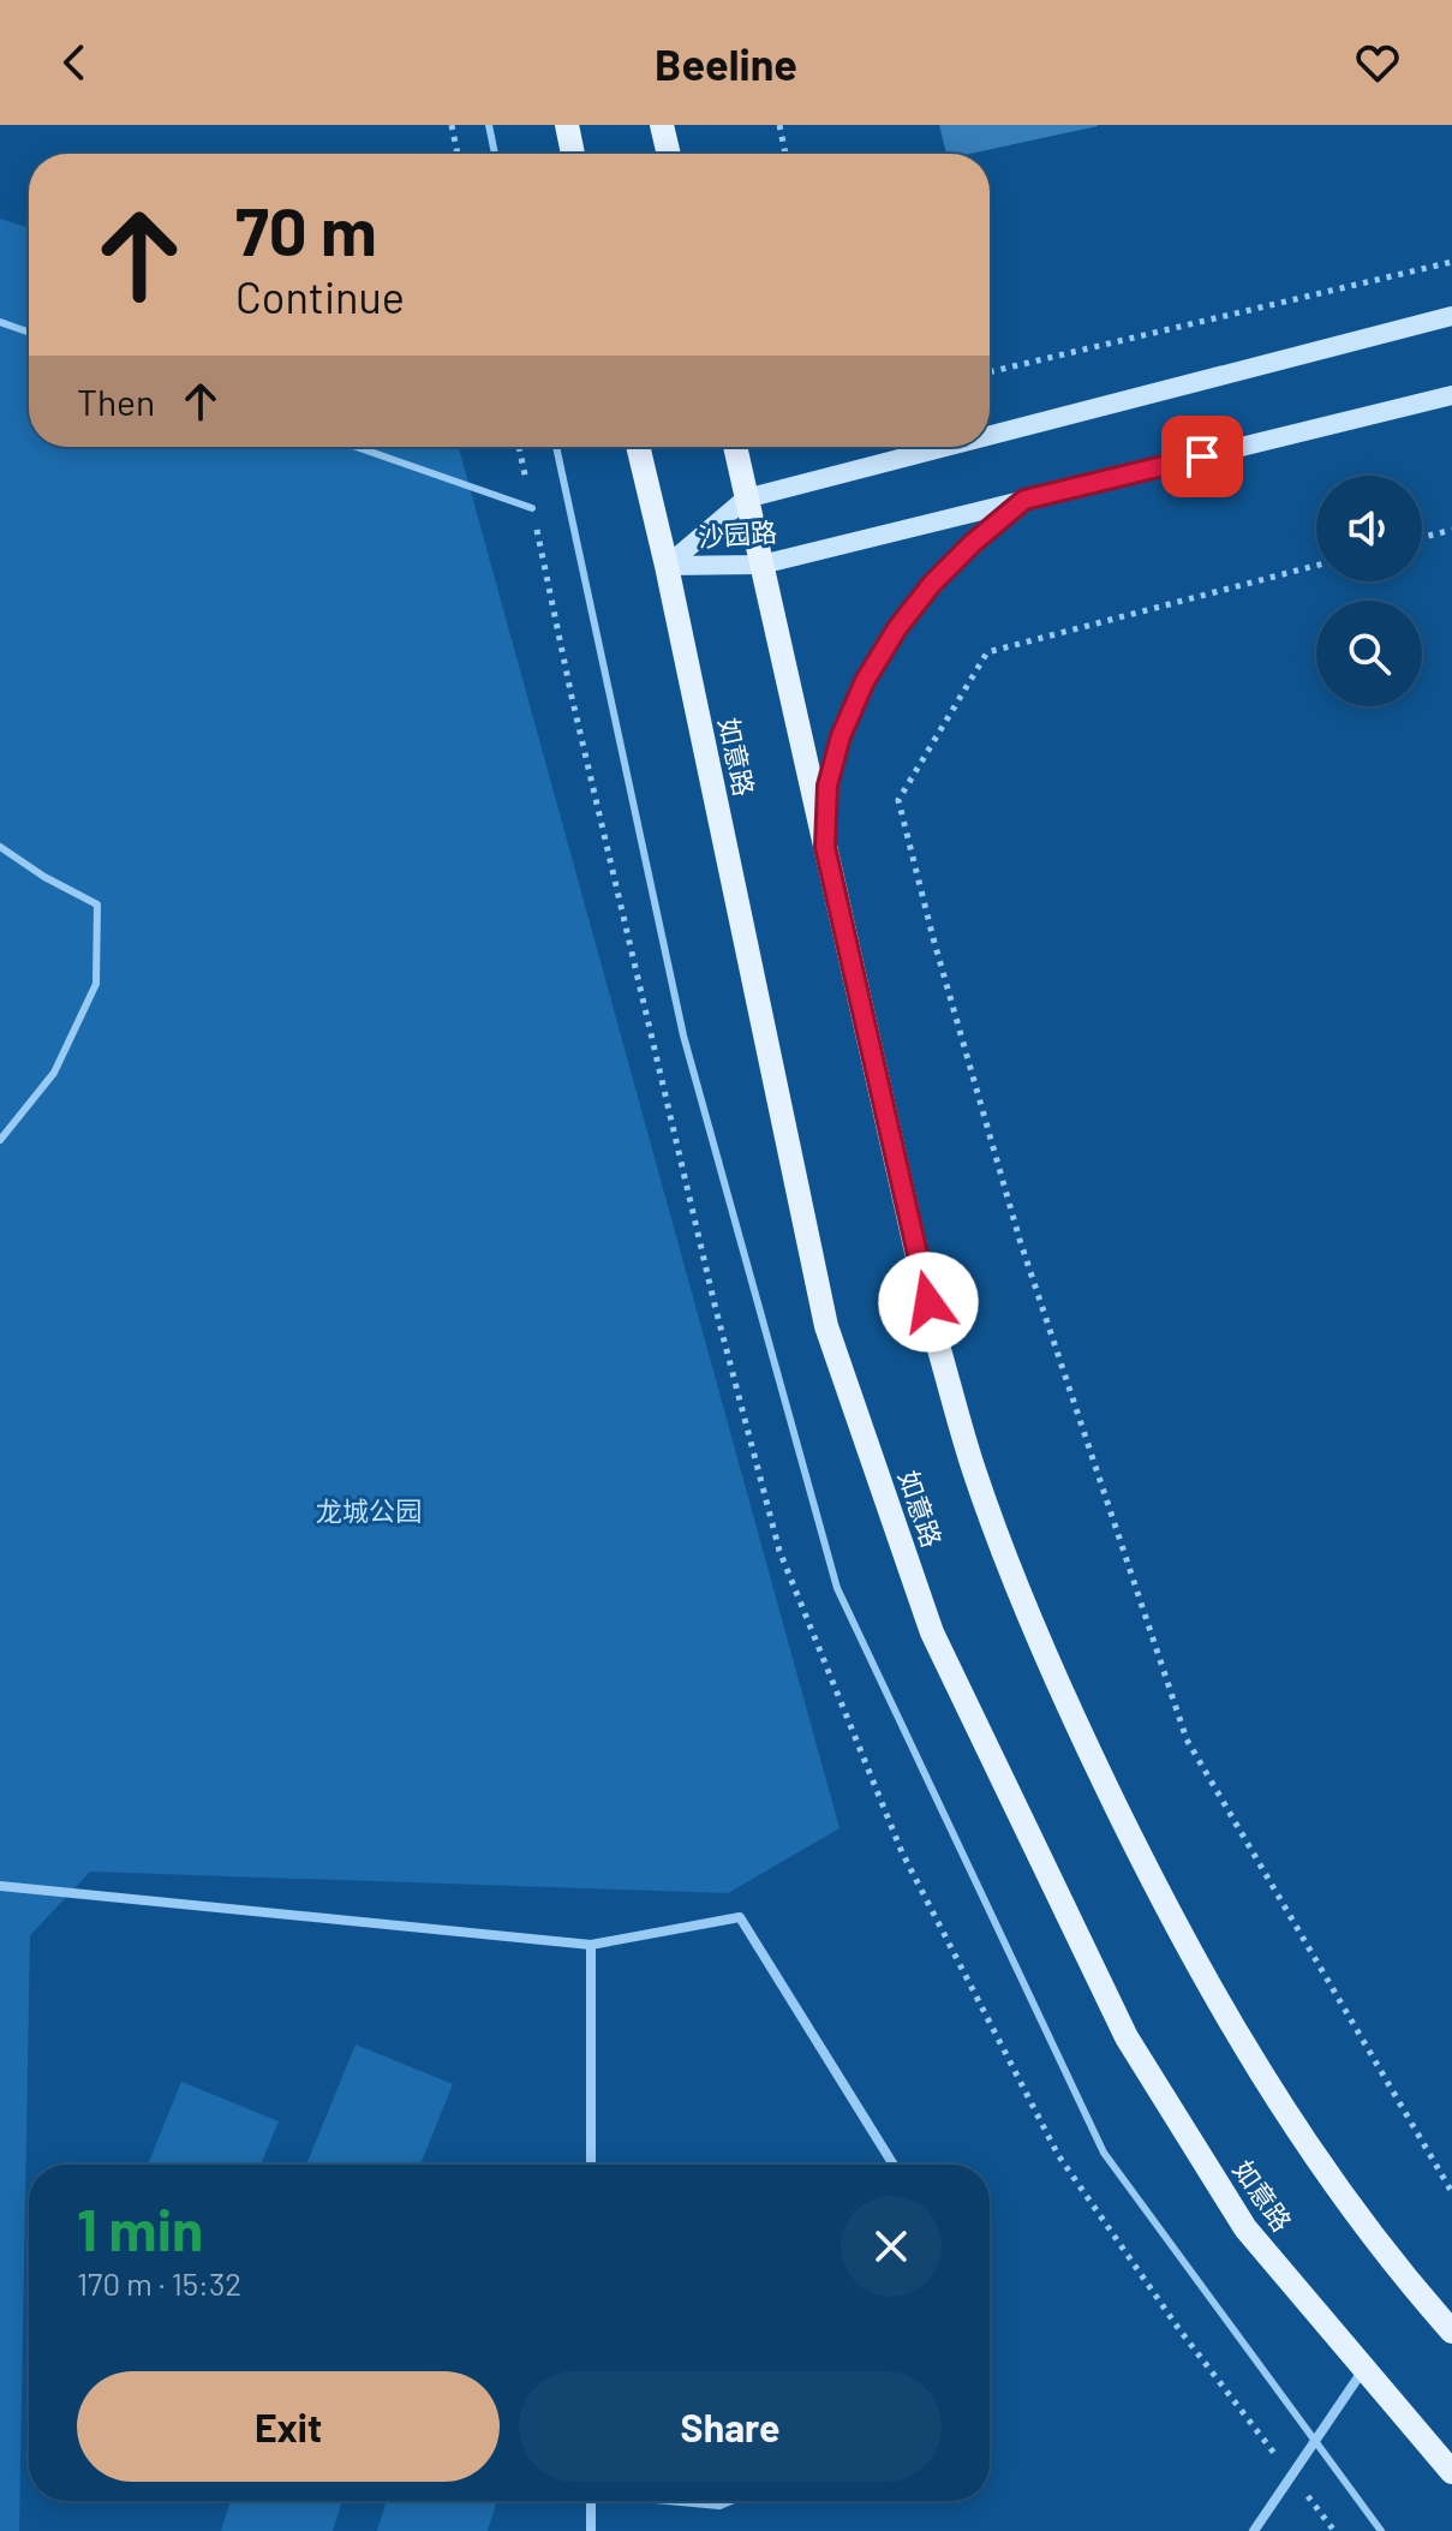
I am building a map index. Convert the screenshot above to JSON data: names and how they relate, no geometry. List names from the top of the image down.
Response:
{
  "streets": {
    "main road": ["如意路"],
    "street": ["沙园路"]
  },
  "crossings": [
    ["沙园路", "如意路"]
  ],
  "parks": ["龙城公园"],
  "page": {
    "header": "Beeline",
    "turn": ["70 m", "Continue"],
    "then": "Then",
    "heading": ["1 min", "170 m · 15:32"],
    "buttons": ["Exit", "Share"]
  }
}
